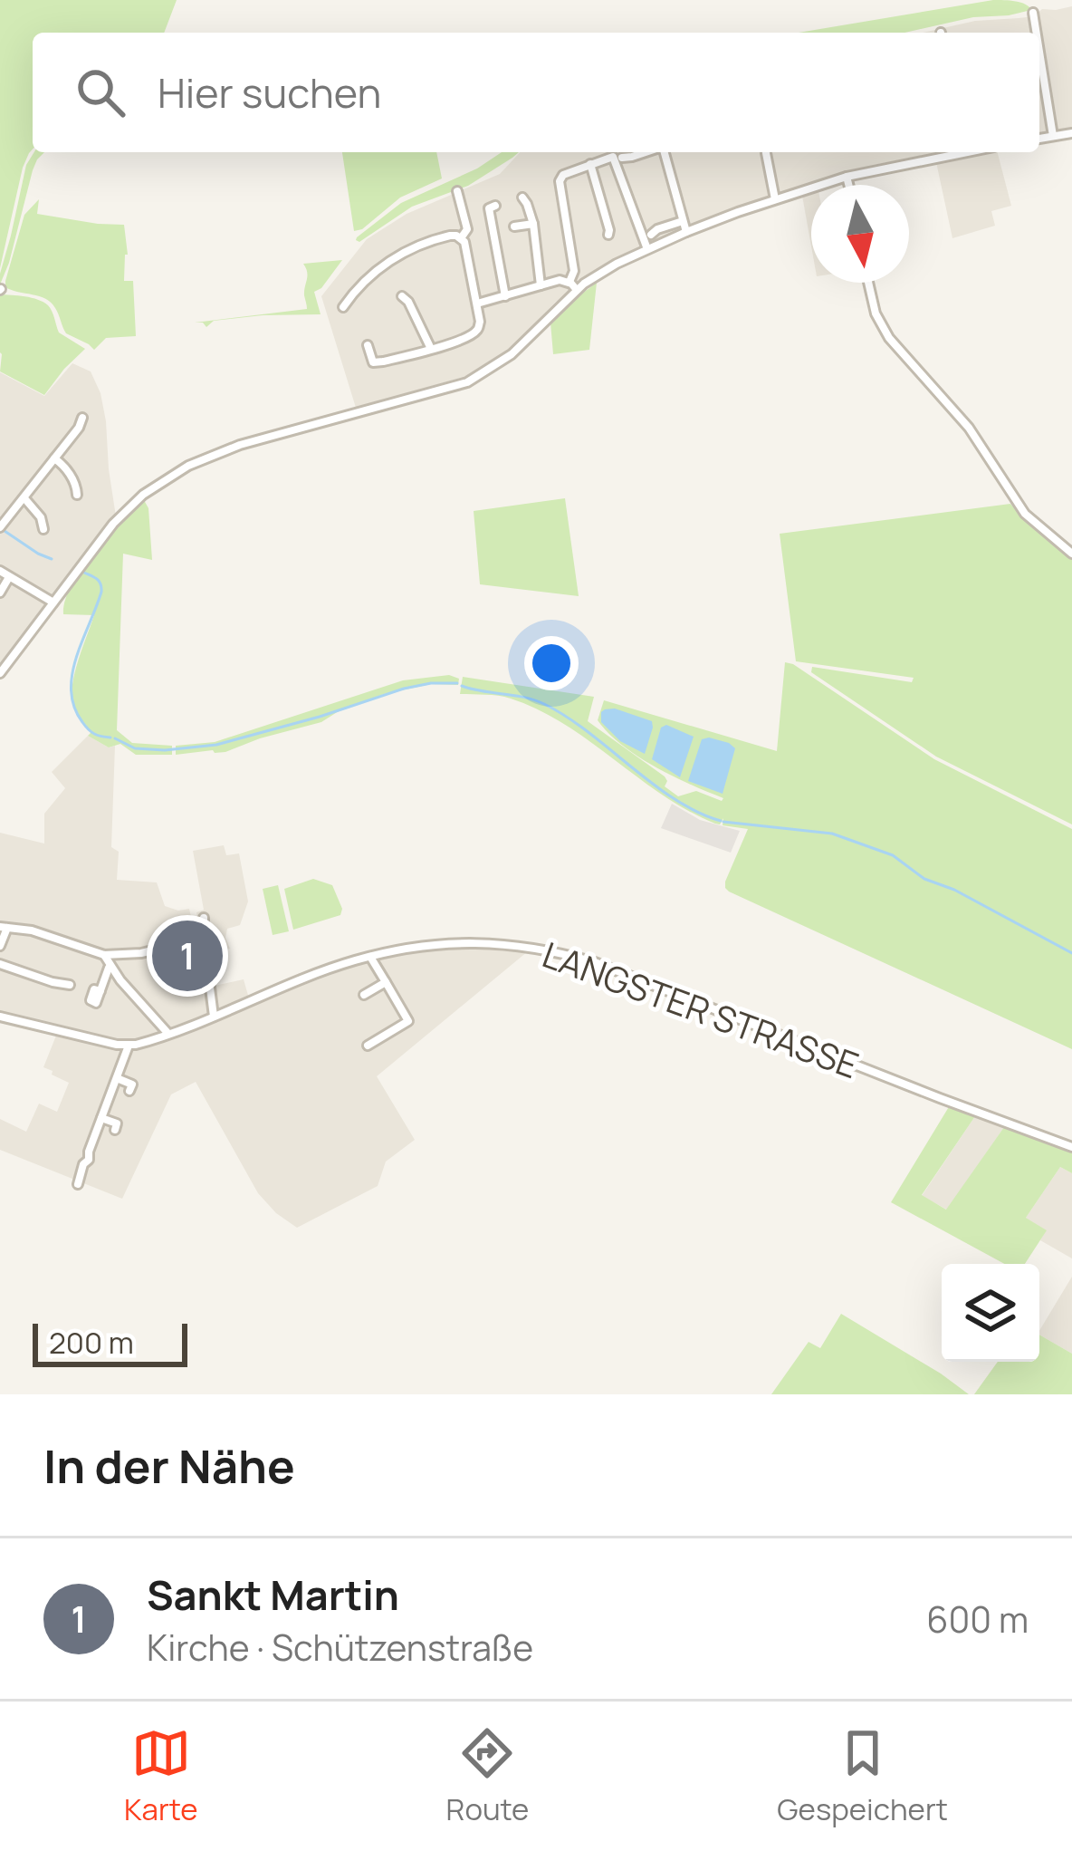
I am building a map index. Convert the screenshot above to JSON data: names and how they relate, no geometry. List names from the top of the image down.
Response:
{
  "streets": {
    "street": ["LANGSTER STRASSE"]
  },
  "scale_bar": "200 m",
  "north": "bottom",
  "page": {
    "search": "Hier suchen",
    "pins": "1",
    "scale": "200 m",
    "heading": "In der Nähe",
    "list": [
      {
        "mark": "1",
        "name": "Sankt Martin",
        "note": "Kirche · Schützenstraße",
        "value": "600 m"
      }
    ],
    "nav": ["Karte", "Route", "Gespeichert"]
  }
}
